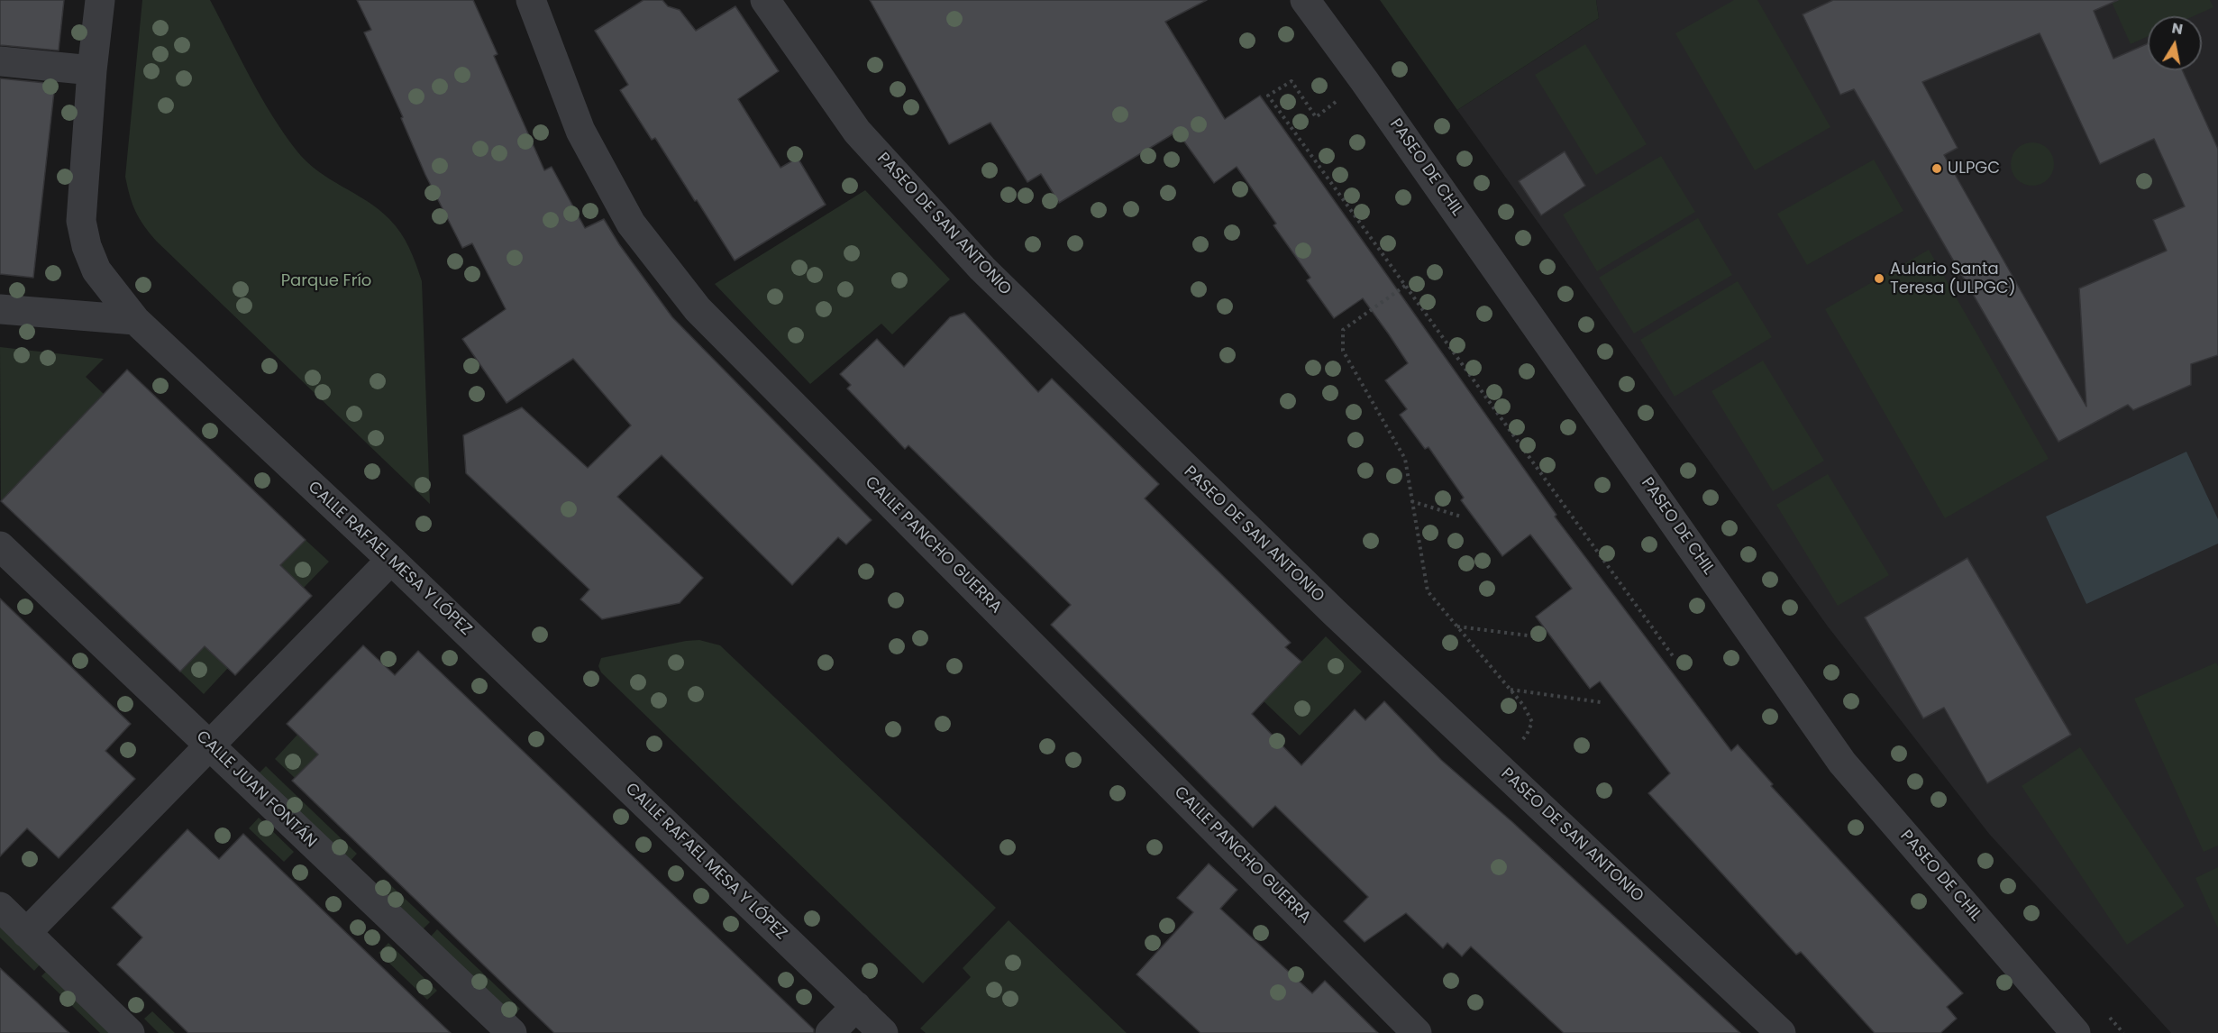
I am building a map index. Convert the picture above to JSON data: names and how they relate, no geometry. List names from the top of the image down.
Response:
{
  "streets": {
    "street": [
      "PASEO DE CHIL",
      "PASEO DE SAN ANTONIO",
      "CALLE PANCHO GUERRA",
      "CALLE RAFAEL MESA Y LÓPEZ",
      "CALLE JUAN FONTÁN"
    ]
  },
  "parks": ["Parque Frío"],
  "places": ["ULPGC", "Aulario Santa Teresa (ULPGC)"],
  "north": "top"
}
